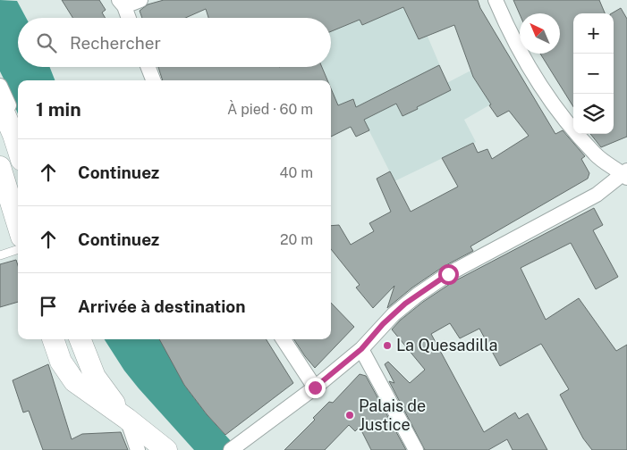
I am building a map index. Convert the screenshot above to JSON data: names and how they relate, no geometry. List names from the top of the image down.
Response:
{
  "places": ["La Quesadilla", "Palais de Justice"],
  "north": "top left",
  "page": {
    "map_buttons": ["+", "−"],
    "search": "Rechercher",
    "heading": ["1 min", "À pied · 60 m"],
    "list": [
      ["Continuez", "40 m"],
      ["Continuez", "20 m"],
      "Arrivée à destination"
    ]
  }
}
